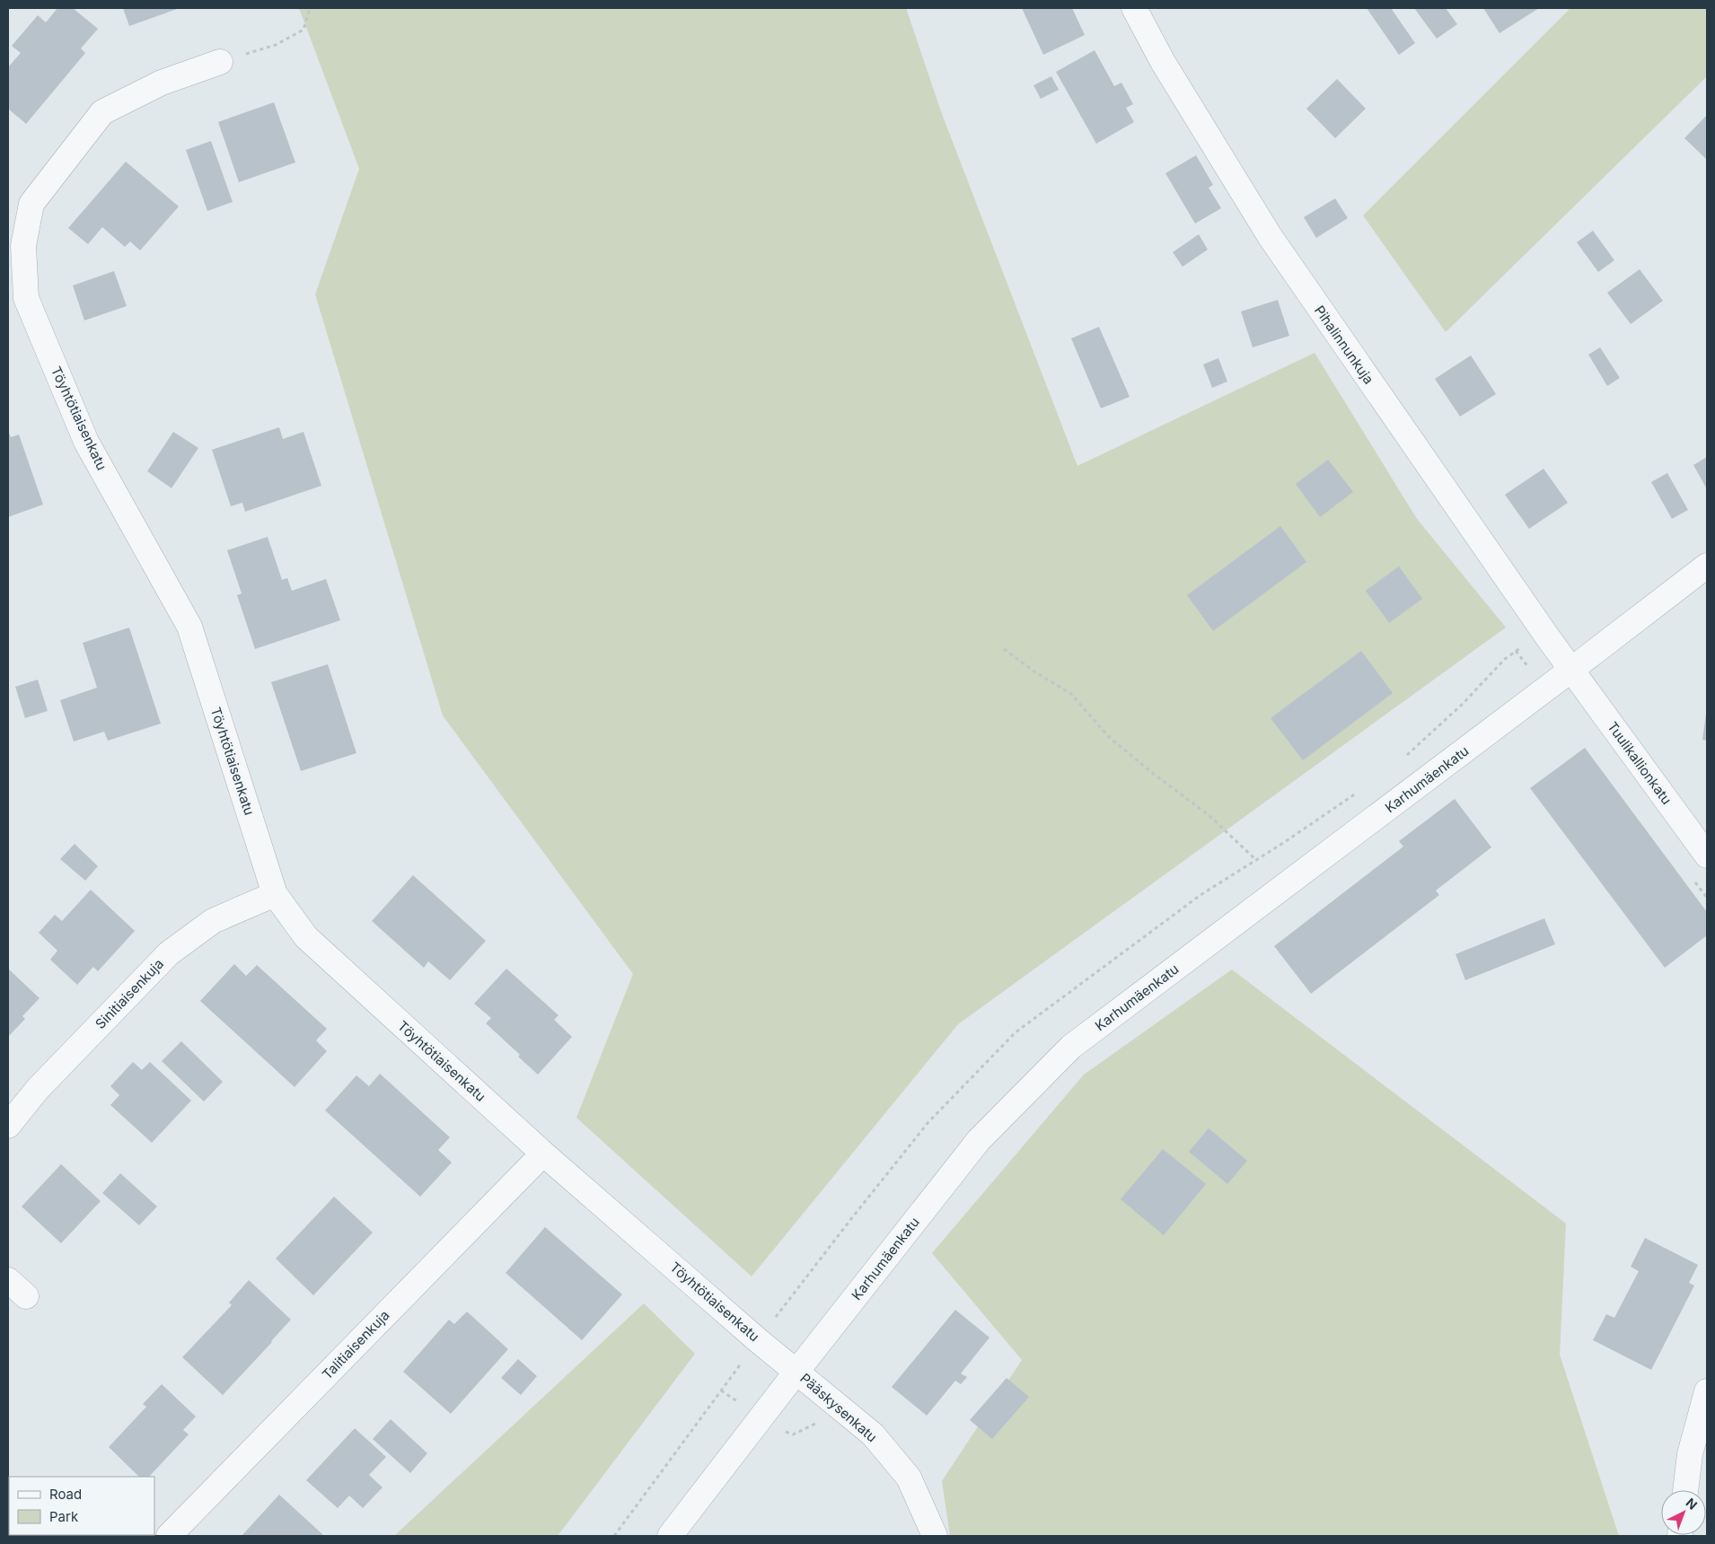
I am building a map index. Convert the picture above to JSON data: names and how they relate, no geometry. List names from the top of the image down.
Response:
{
  "streets": {
    "street": [
      "Pihalinnunkuja",
      "Töyhtötiaisenkatu",
      "Tuulikallionkatu",
      "Karhumäenkatu",
      "Sinitiaisenkuja",
      "Talitiaisenkuja",
      "Pääskysenkatu"
    ]
  },
  "crossings": [
    ["Pihalinnunkuja", "Tuulikallionkatu"],
    ["Pihalinnunkuja", "Karhumäenkatu"],
    ["Töyhtötiaisenkatu", "Karhumäenkatu"],
    ["Töyhtötiaisenkatu", "Sinitiaisenkuja"],
    ["Töyhtötiaisenkatu", "Talitiaisenkuja"],
    ["Töyhtötiaisenkatu", "Pääskysenkatu"],
    ["Tuulikallionkatu", "Karhumäenkatu"],
    ["Karhumäenkatu", "Pääskysenkatu"]
  ],
  "legend": ["Road", "Park"],
  "north": "top right"
}
